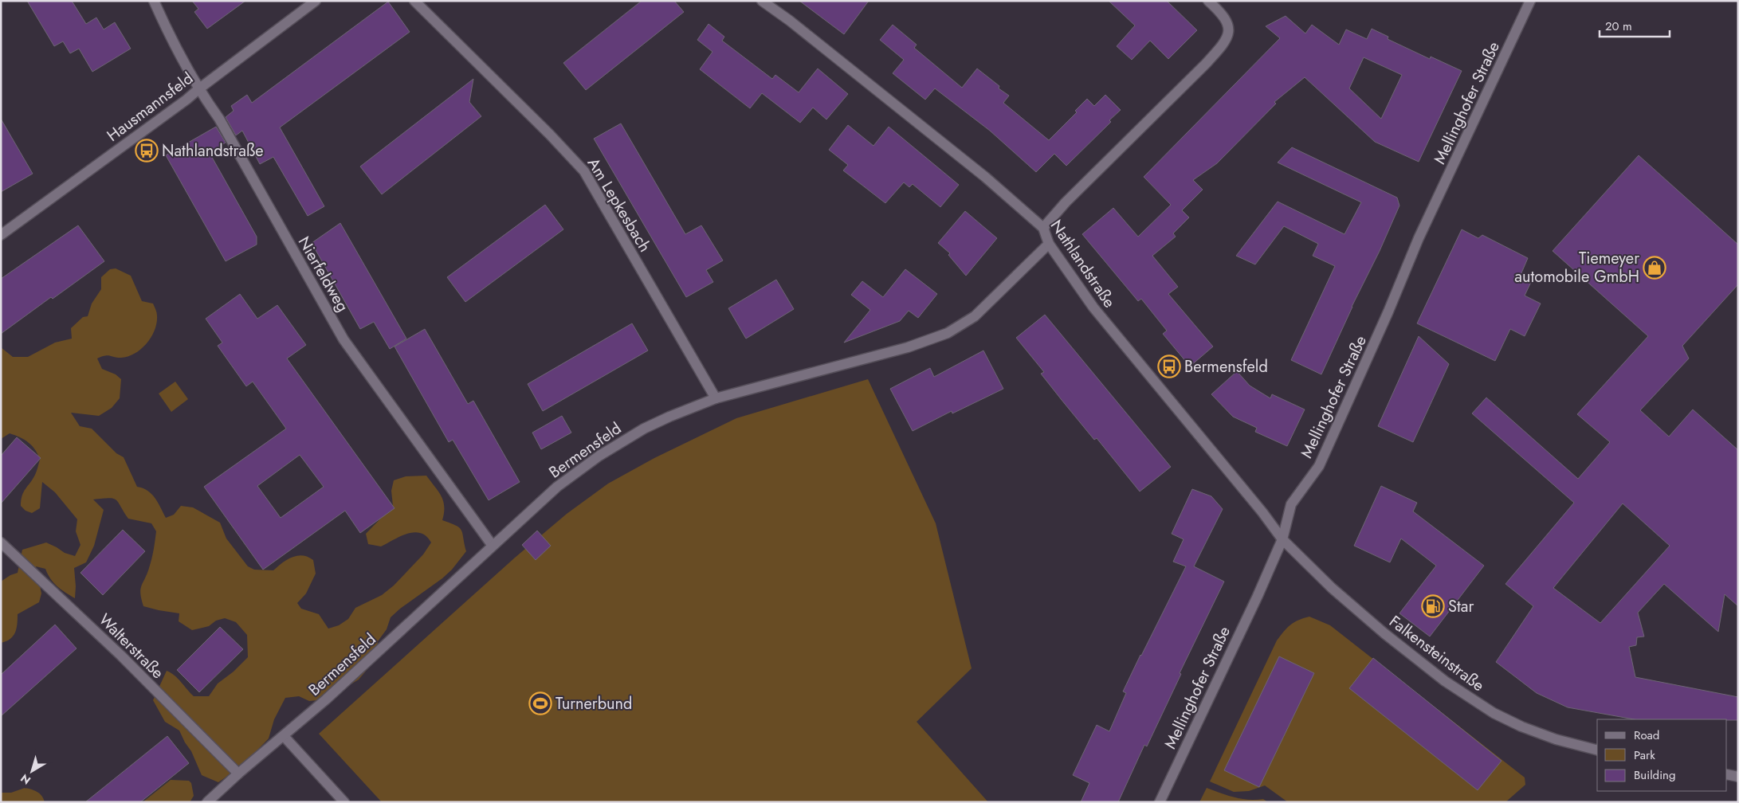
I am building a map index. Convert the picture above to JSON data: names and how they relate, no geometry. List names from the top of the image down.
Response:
{
  "streets": {
    "street": [
      "Mellinghofer Straße",
      "Hausmannsfeld",
      "Am Lepkesbach",
      "Nathlandstraße",
      "Nierfeldweg",
      "Bermensfeld",
      "Walterstraße",
      "Falkensteinstraße"
    ]
  },
  "crossings": [
    ["Mellinghofer Straße", "Nathlandstraße"],
    ["Mellinghofer Straße", "Falkensteinstraße"],
    ["Hausmannsfeld", "Nierfeldweg"],
    ["Am Lepkesbach", "Bermensfeld"],
    ["Nathlandstraße", "Bermensfeld"],
    ["Nathlandstraße", "Falkensteinstraße"],
    ["Nierfeldweg", "Bermensfeld"],
    ["Bermensfeld", "Walterstraße"]
  ],
  "places": {
    "bus stop": ["Nathlandstraße", "Bermensfeld"],
    "shop": ["Tiemeyer automobile GmbH"],
    "fuel station": ["Star"],
    "sports": ["Turnerbund"]
  },
  "legend": ["Road", "Park", "Building"],
  "scale_bar": "20 m",
  "north": "bottom left"
}
